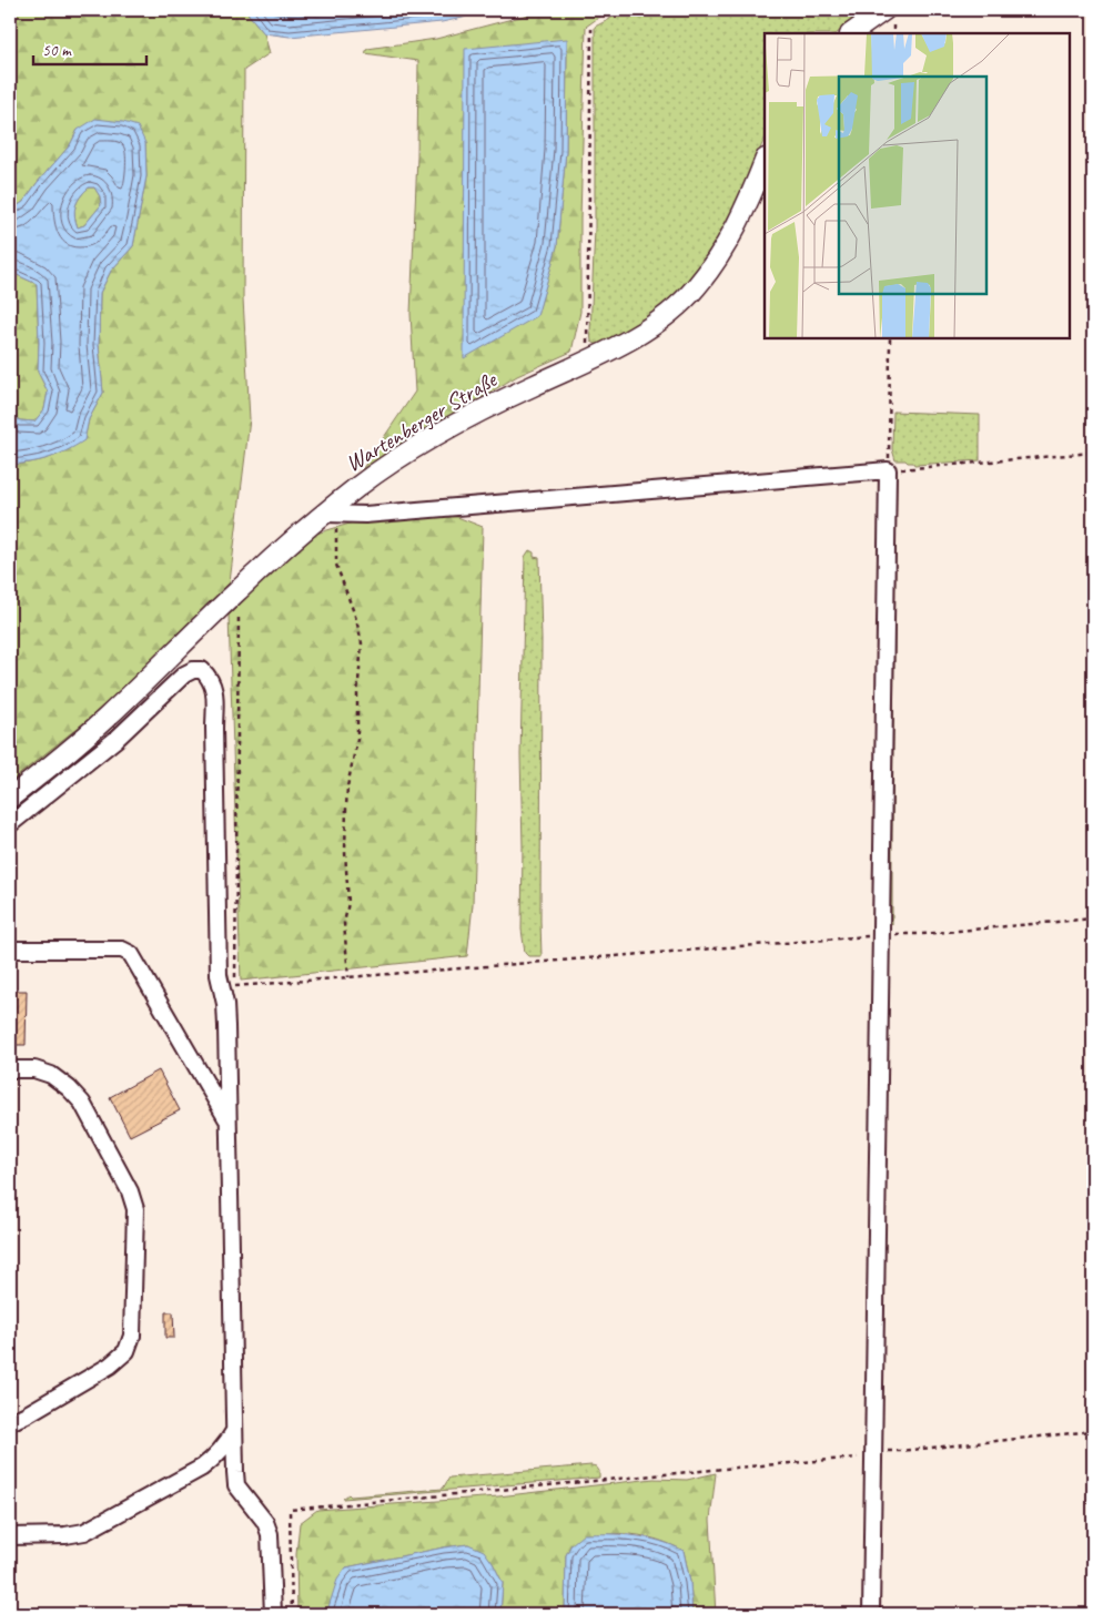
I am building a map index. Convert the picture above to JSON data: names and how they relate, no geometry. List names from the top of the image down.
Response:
{
  "streets": {
    "main road": ["Wartenberger Straße"]
  },
  "scale_bar": "50 m"
}
